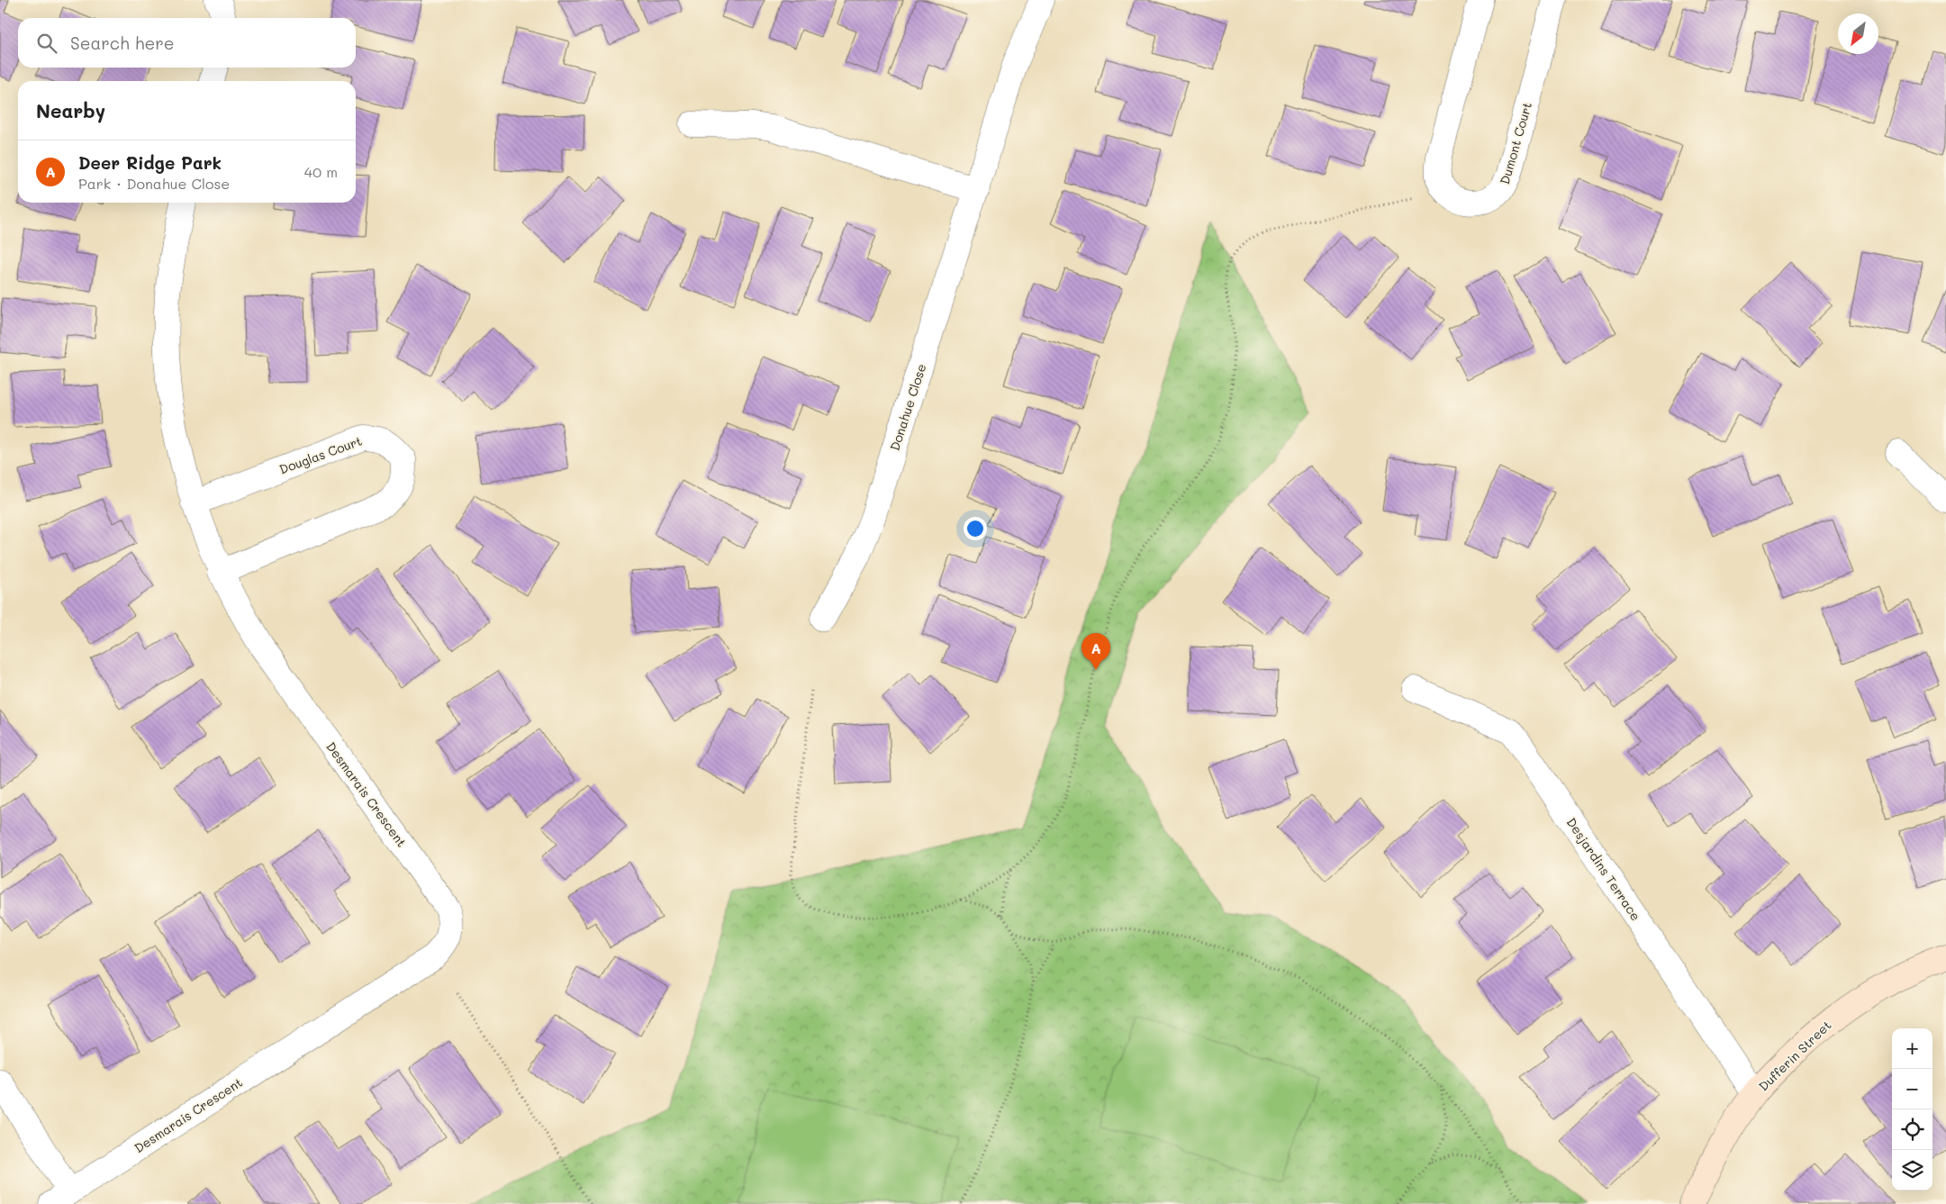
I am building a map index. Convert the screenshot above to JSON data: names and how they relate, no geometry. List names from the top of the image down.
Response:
{
  "streets": {
    "street": [
      "Dumont Court",
      "Donahue Close",
      "Douglas Court",
      "Desmarais Crescent",
      "Desjardins Terrace",
      "Dufferin Street"
    ]
  },
  "crossings": [
    ["Douglas Court", "Desmarais Crescent"],
    ["Desjardins Terrace", "Dufferin Street"]
  ],
  "north": "bottom left",
  "page": {
    "search": "Search here",
    "heading": "Nearby",
    "list": [
      {
        "mark": "A",
        "name": "Deer Ridge Park",
        "note": "Park · Donahue Close",
        "value": "40 m"
      }
    ],
    "pins": "A",
    "map_buttons": ["+", "−"]
  }
}
